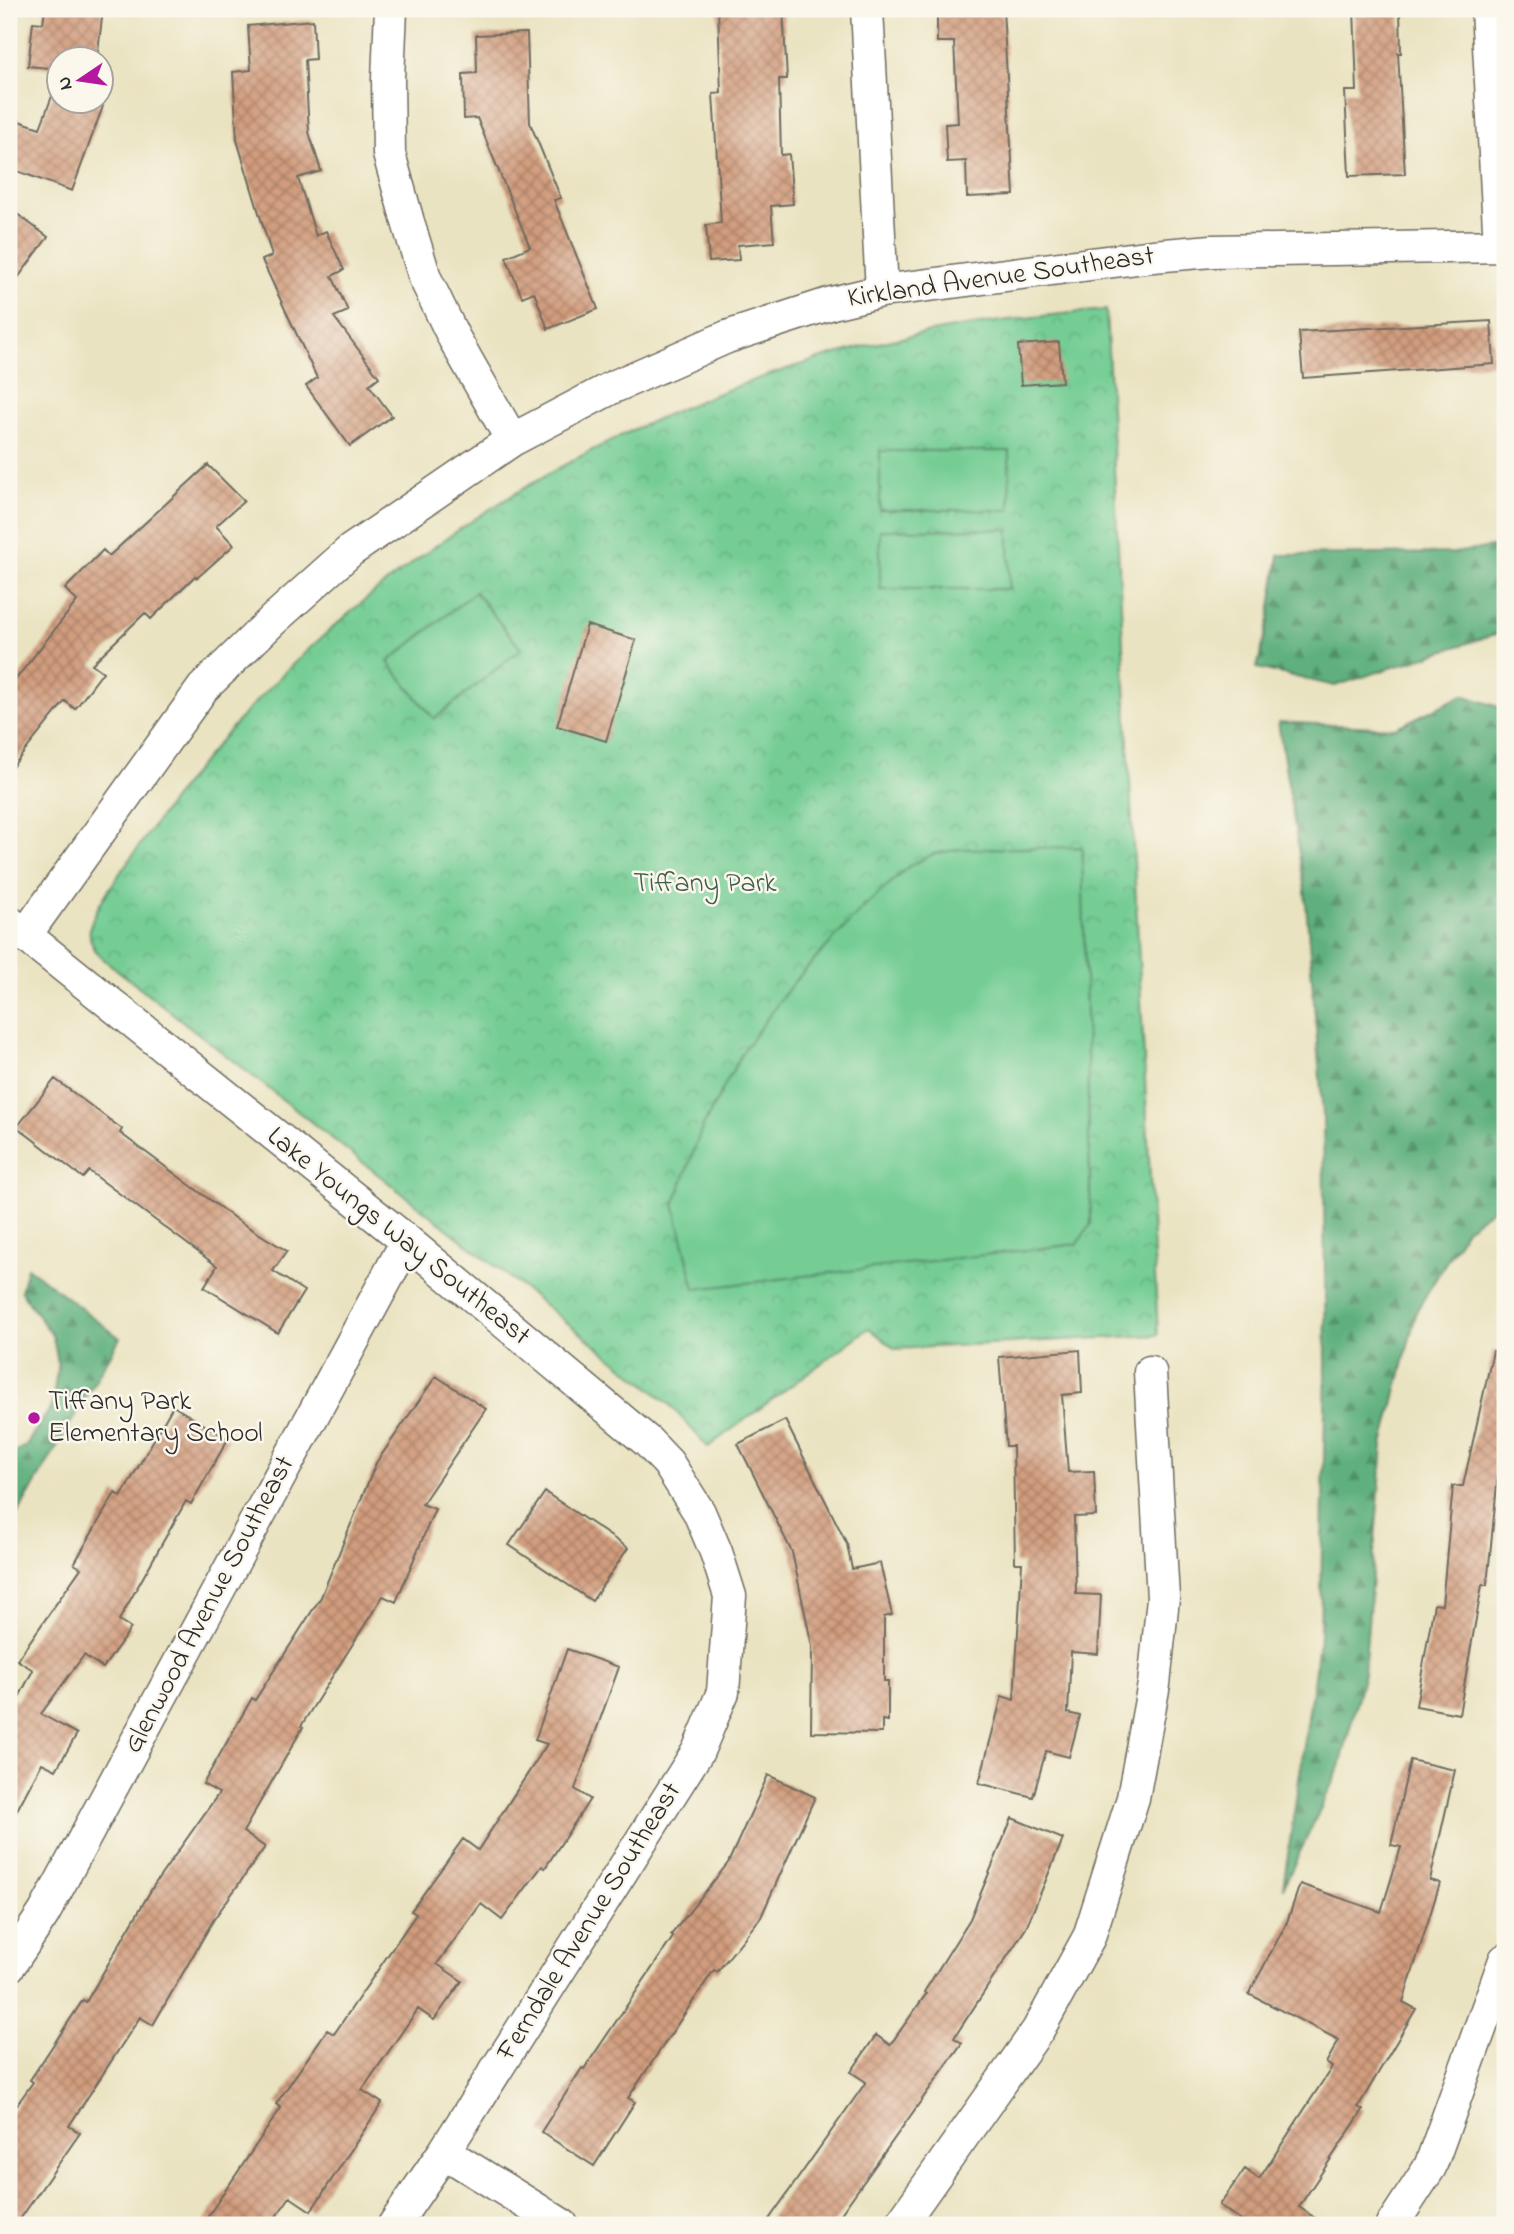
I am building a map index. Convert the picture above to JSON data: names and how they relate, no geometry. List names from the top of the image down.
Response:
{
  "streets": {
    "street": [
      "Kirkland Avenue Southeast",
      "Lake Youngs Way Southeast",
      "Glenwood Avenue Southeast",
      "Ferndale Avenue Southeast"
    ]
  },
  "crossings": [
    ["Kirkland Avenue Southeast", "Lake Youngs Way Southeast"],
    ["Lake Youngs Way Southeast", "Glenwood Avenue Southeast"],
    ["Lake Youngs Way Southeast", "Ferndale Avenue Southeast"]
  ],
  "parks": ["Tiffany Park"],
  "places": ["Tiffany Park Elementary School"],
  "north": "left"
}
